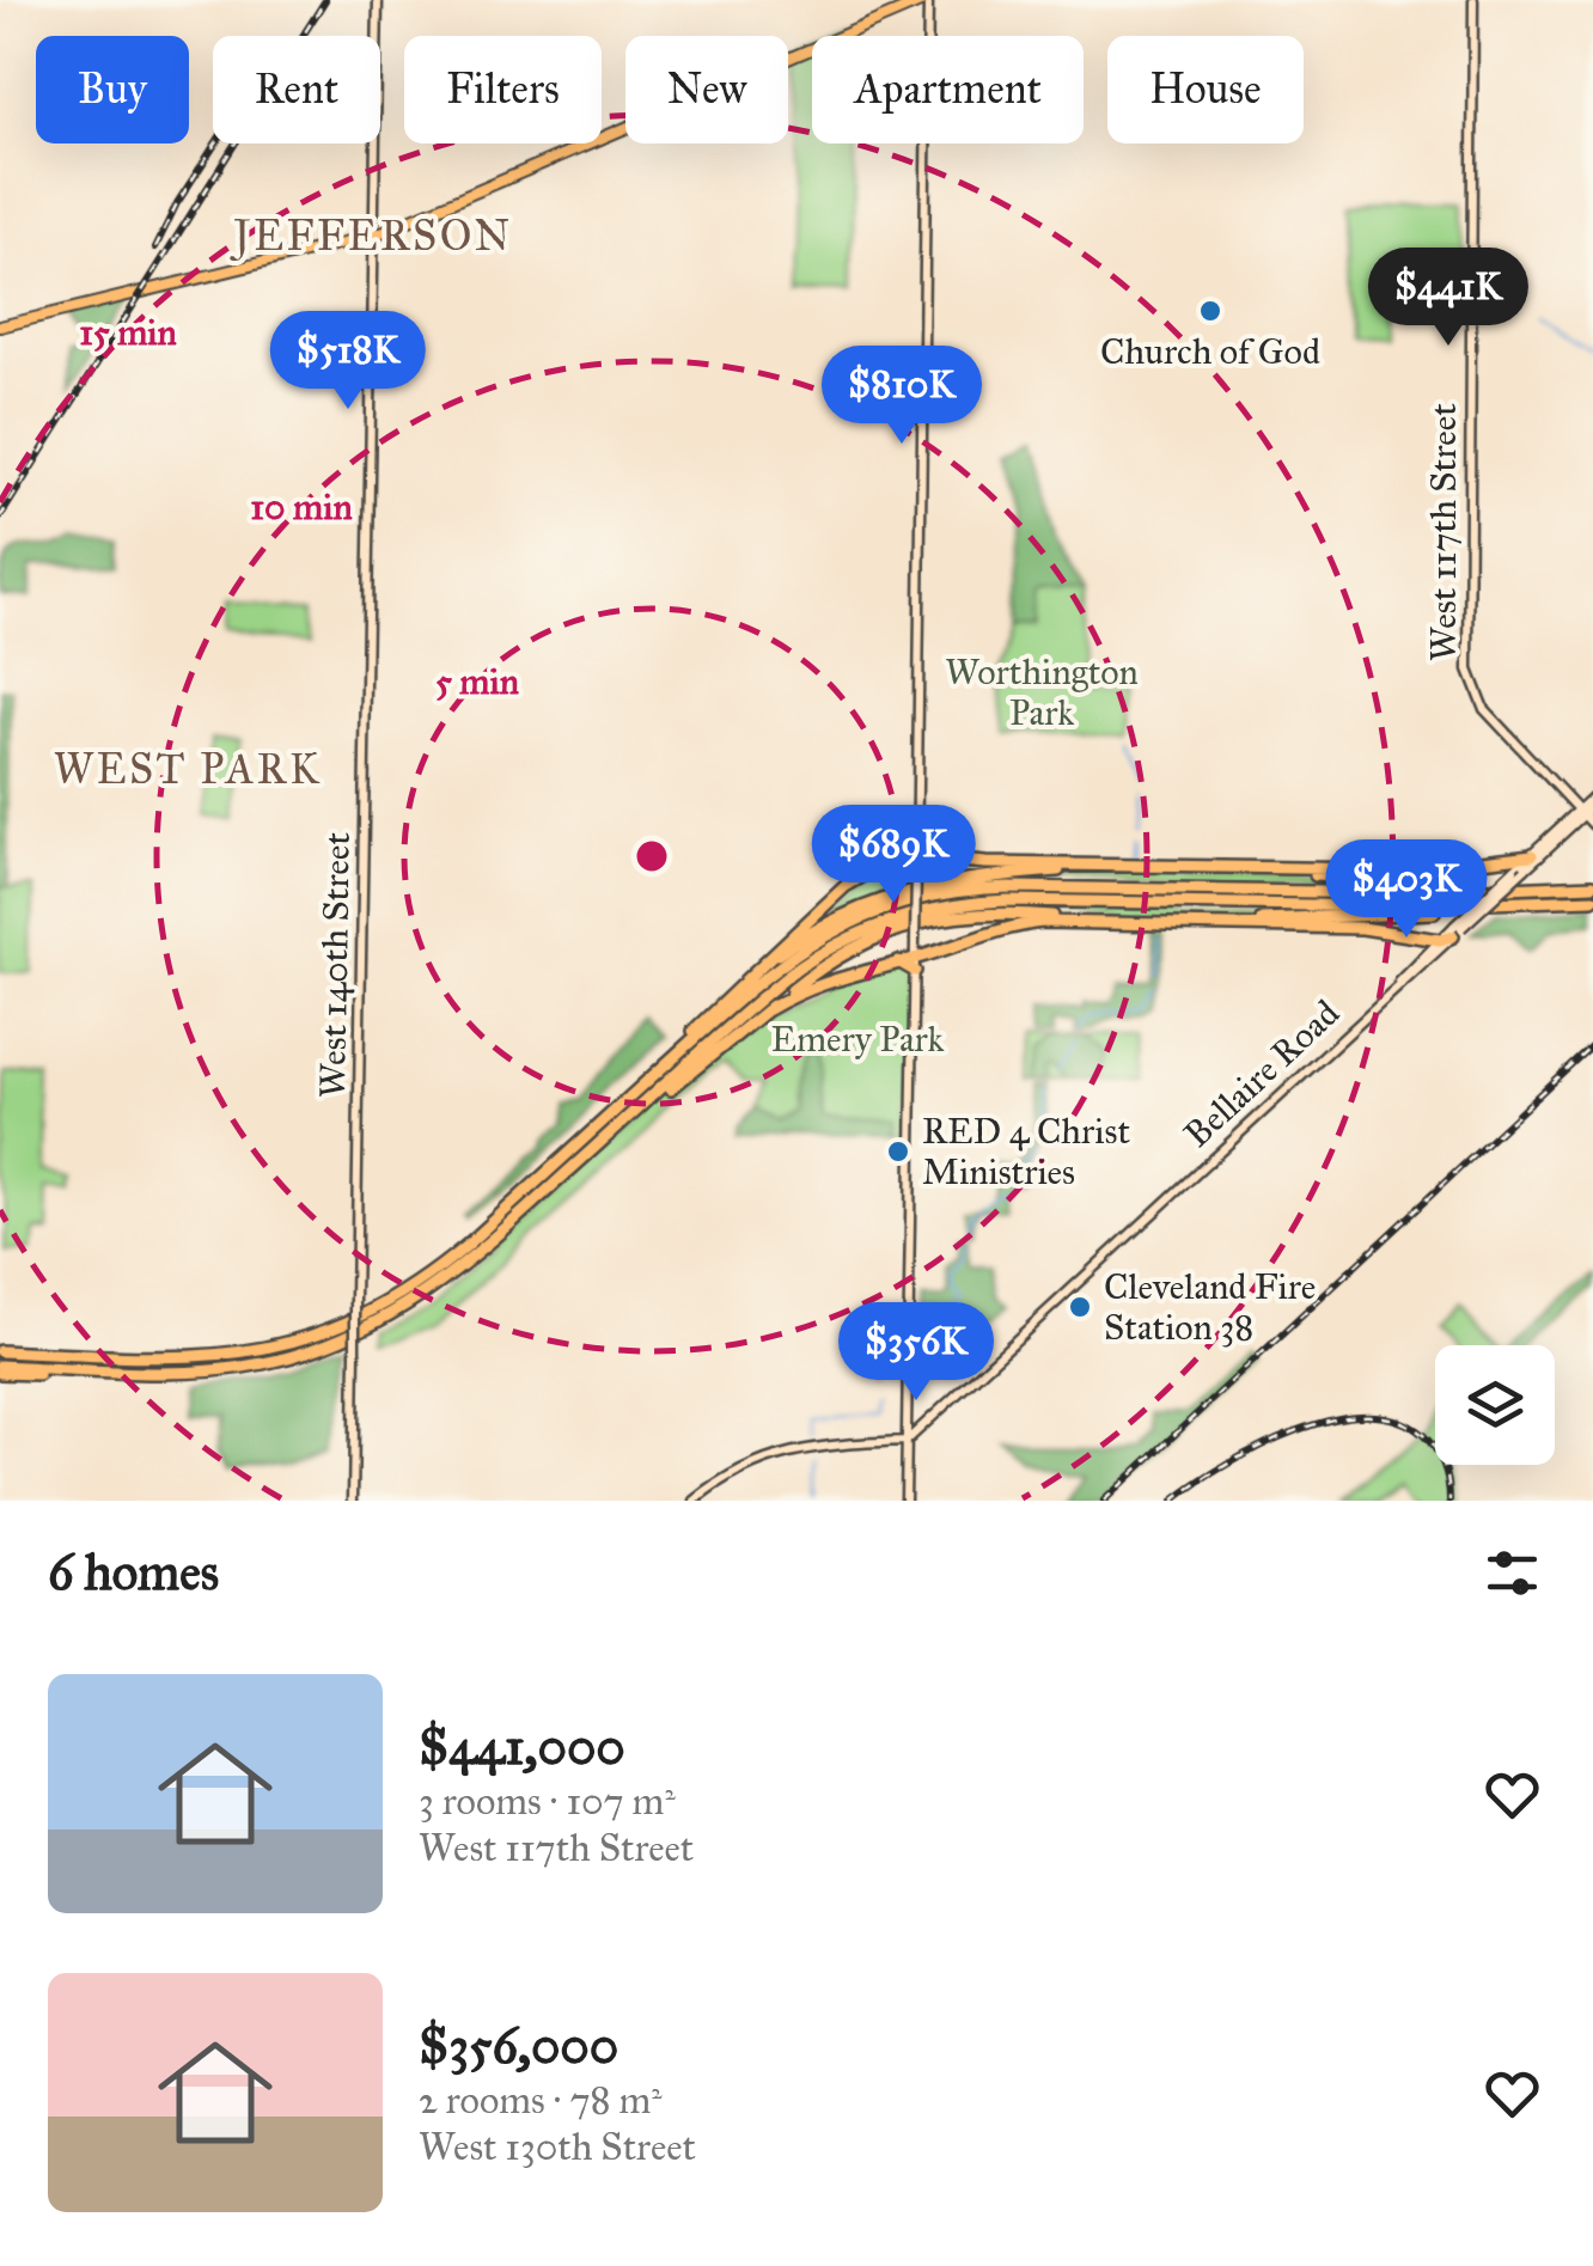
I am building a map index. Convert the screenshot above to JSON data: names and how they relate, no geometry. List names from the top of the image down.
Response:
{
  "streets": {
    "main road": ["West 117th Street", "West 140th Street", "Bellaire Road"]
  },
  "crossings": [
    ["West 117th Street", "Bellaire Road"]
  ],
  "districts": ["JEFFERSON", "WEST PARK"],
  "parks": ["Worthington Park", "Emery Park"],
  "places": ["Church of God", "RED 4 Christ Ministries", "Cleveland Fire Station 38"],
  "page": {
    "chip": [
      "Buy",
      "Rent",
      "Filters",
      "New",
      "Apartment",
      "House"
    ],
    "price": [
      "$441K",
      "$518K",
      "$810K",
      "$689K",
      "$403K",
      "$356K"
    ],
    "heading": "6 homes",
    "list": [
      {
        "name": "$441,000",
        "note": "3 rooms · 107 m² · West 117th Street"
      },
      {
        "name": "$356,000",
        "note": "2 rooms · 78 m² · West 130th Street"
      }
    ]
  },
  "rings": ["15 min", "10 min", "5 min"]
}
